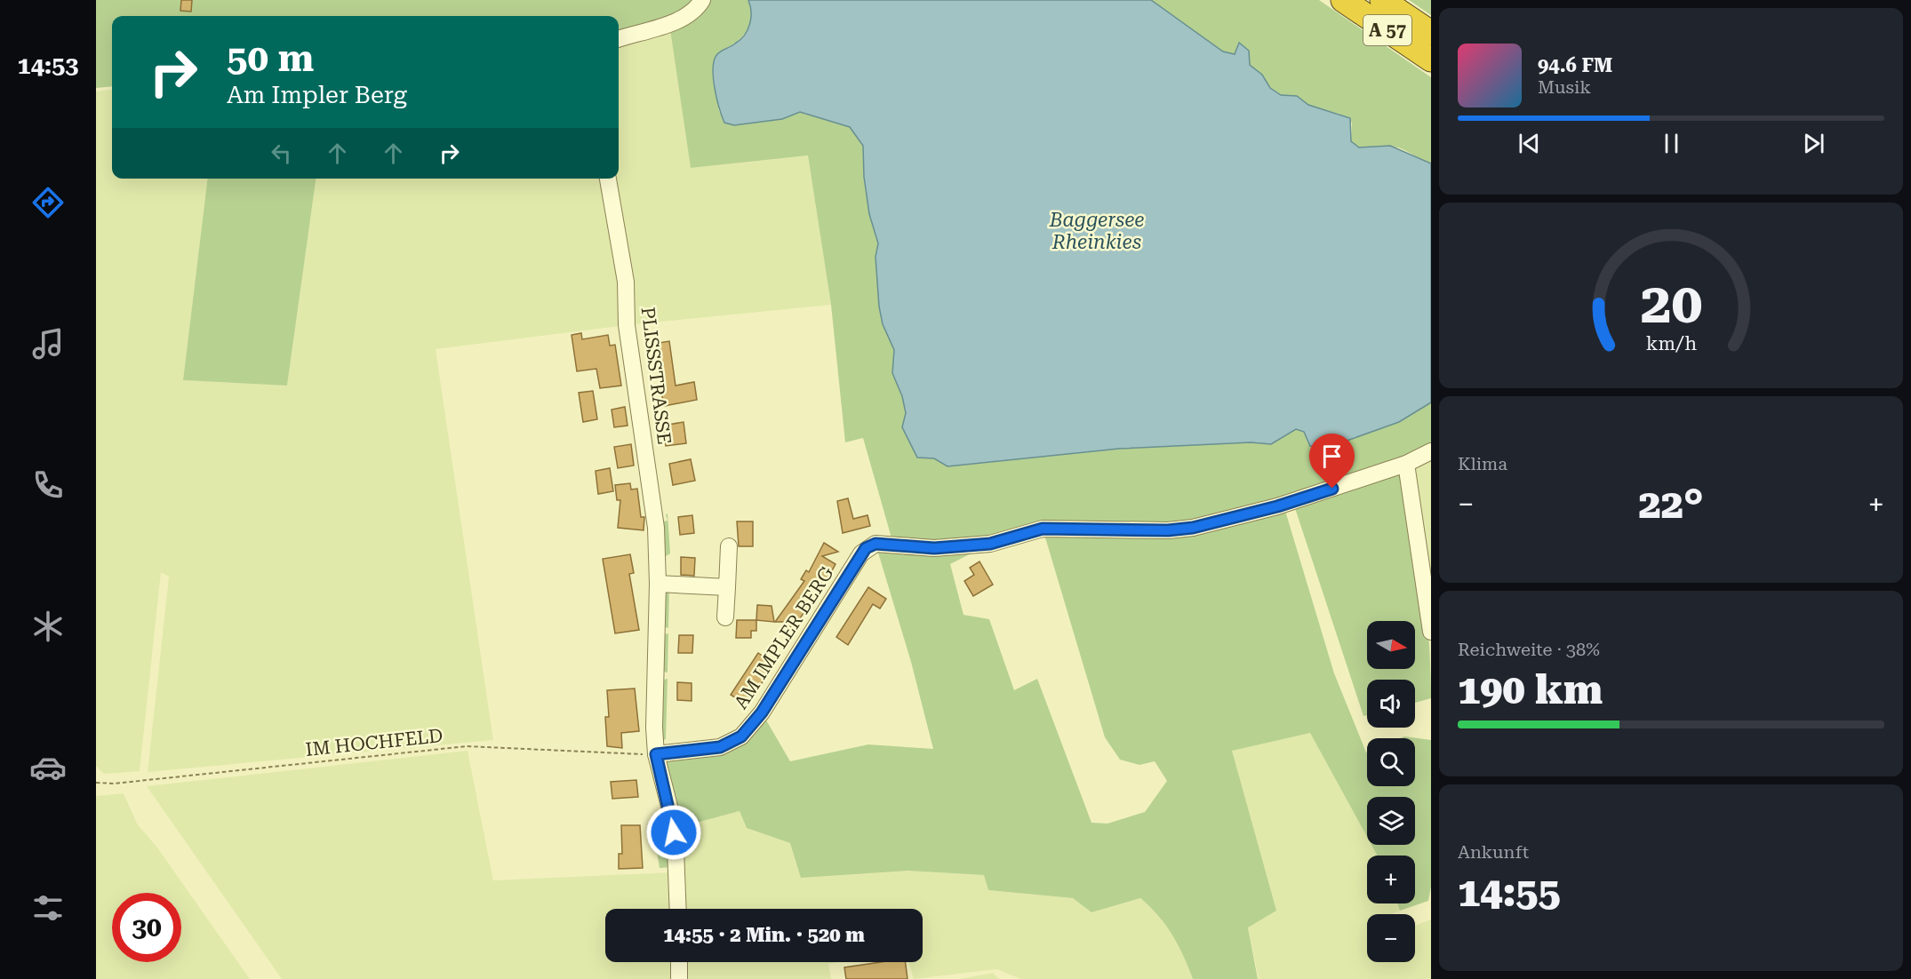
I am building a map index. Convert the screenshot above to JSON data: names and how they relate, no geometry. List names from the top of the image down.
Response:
{
  "streets": {
    "highway": ["A 57"],
    "street": ["PLISSSTRASSE", "AM IMPLER BERG"],
    "path": ["IM HOCHFELD"]
  },
  "crossings": [
    ["PLISSSTRASSE", "AM IMPLER BERG"],
    ["PLISSSTRASSE", "IM HOCHFELD"],
    ["AM IMPLER BERG", "IM HOCHFELD"]
  ],
  "water": ["Baggersee Rheinkies"],
  "north": "right",
  "page": {
    "tabs": "14:53",
    "turn": ["50 m", "Am Impler Berg"],
    "song": ["94.6 FM", "Musik"],
    "tile": [
      "Klima",
      ["Reichweite · 38%", "190 km"],
      ["Ankunft", "14:55"]
    ],
    "heat": ["−", "22°", "+"],
    "map_buttons": ["+", "−"],
    "limit": "30",
    "trip": "14:55 · 2 Min. · 520 m",
    "gauge": ["20", "km/h"]
  }
}
